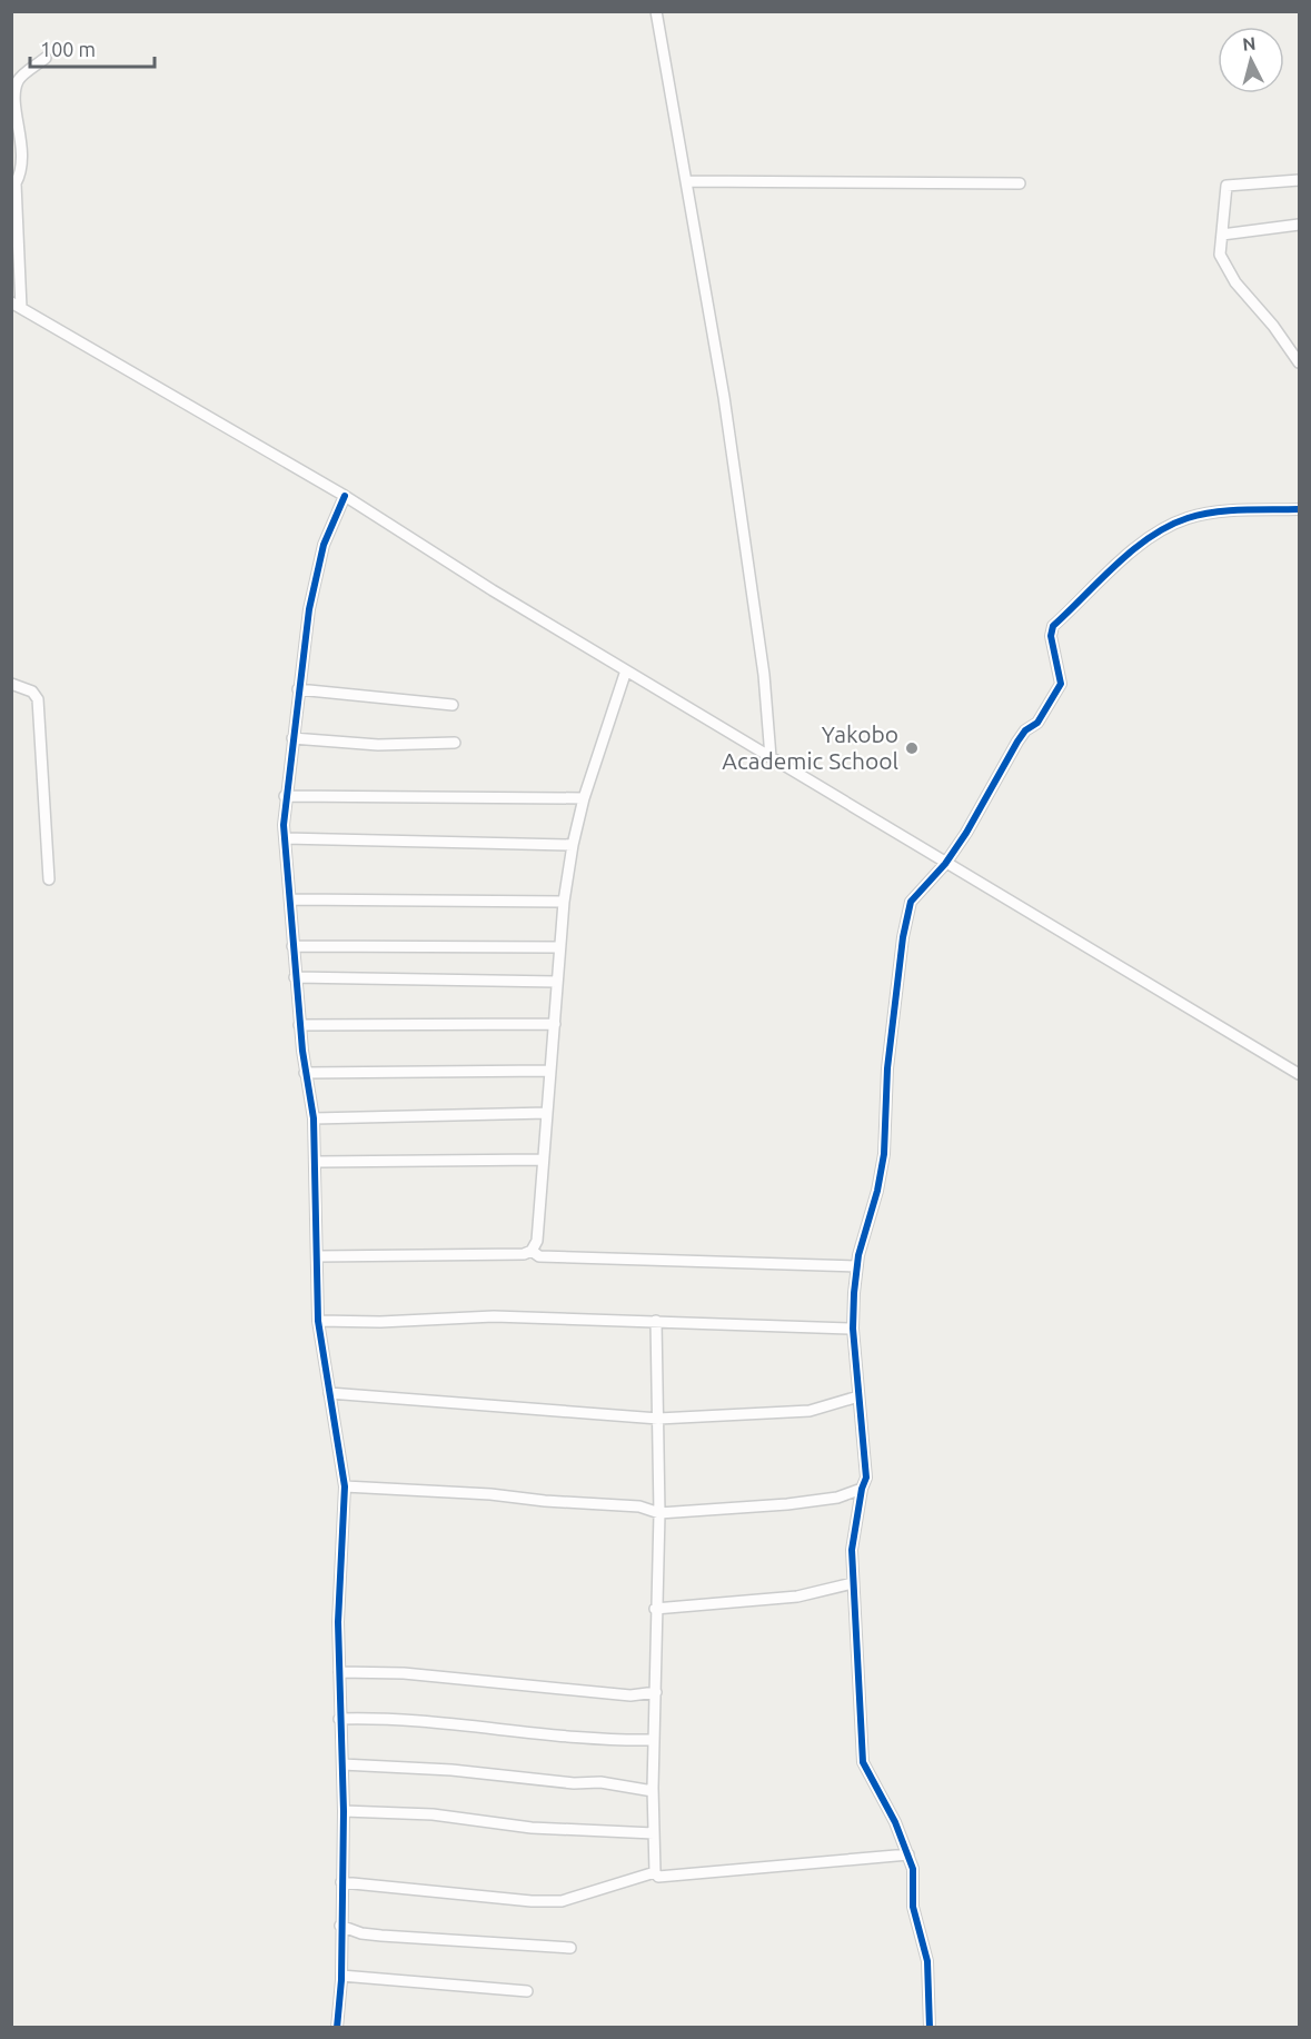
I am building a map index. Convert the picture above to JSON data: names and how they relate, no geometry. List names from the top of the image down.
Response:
{
  "places": ["Yakobo Academic School"],
  "scale_bar": "100 m",
  "north": "top"
}
